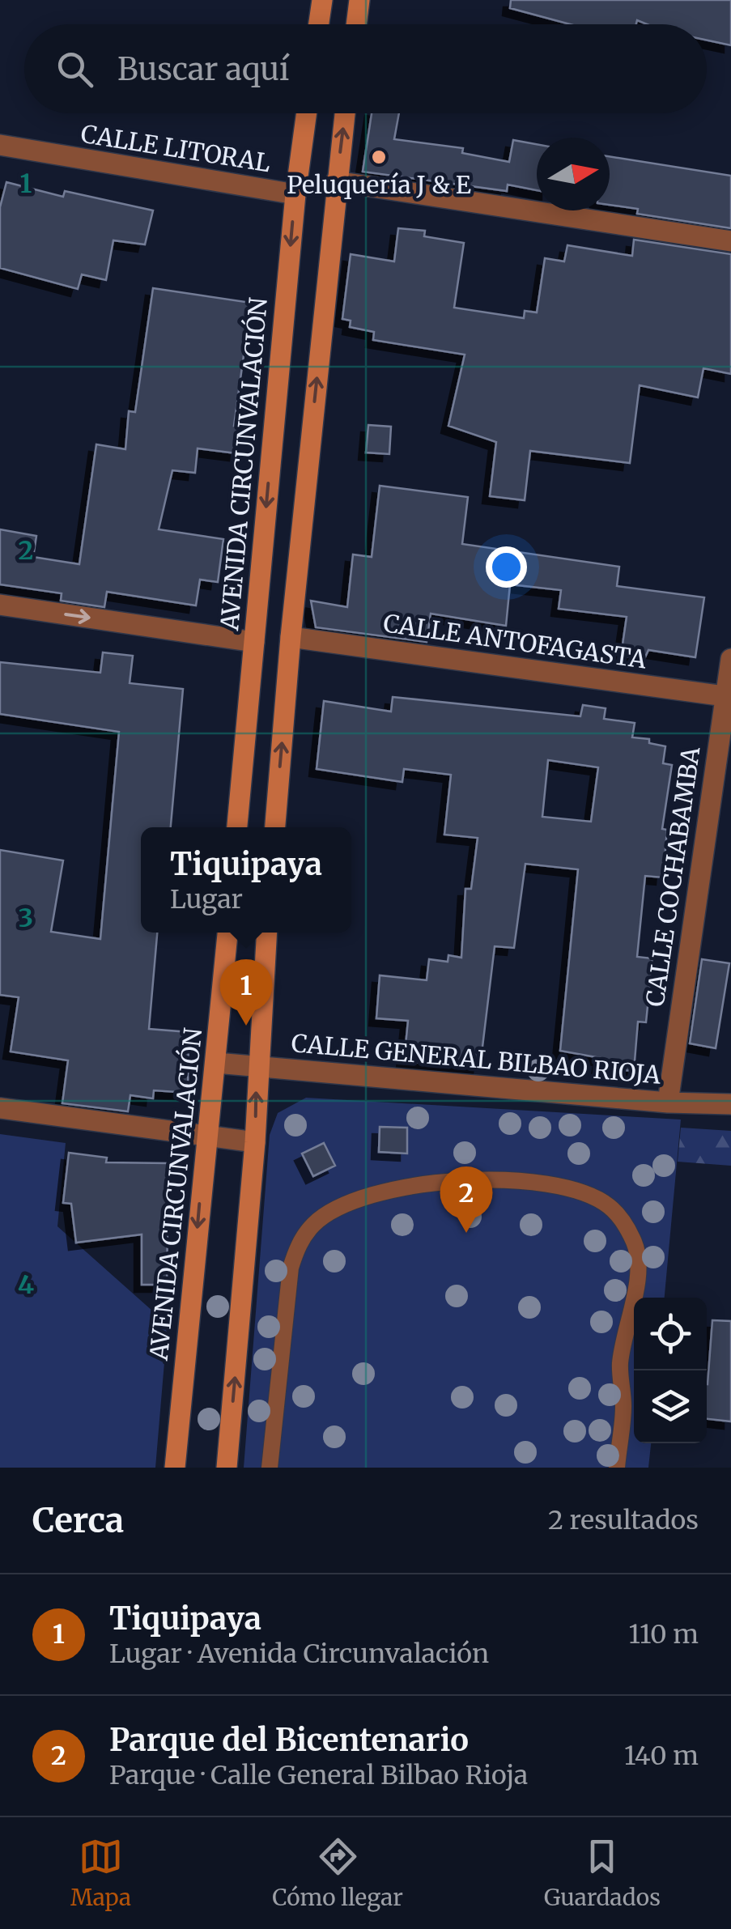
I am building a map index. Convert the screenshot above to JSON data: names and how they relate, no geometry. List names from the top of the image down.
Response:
{
  "streets": {
    "main road": ["AVENIDA CIRCUNVALACIÓN"],
    "street": [
      "CALLE LITORAL",
      "CALLE ANTOFAGASTA",
      "CALLE COCHABAMBA",
      "CALLE GENERAL BILBAO RIOJA"
    ]
  },
  "crossings": [
    ["CALLE LITORAL", "AVENIDA CIRCUNVALACIÓN"],
    ["AVENIDA CIRCUNVALACIÓN", "CALLE GENERAL BILBAO RIOJA"],
    ["CALLE ANTOFAGASTA", "CALLE COCHABAMBA"],
    ["CALLE COCHABAMBA", "CALLE GENERAL BILBAO RIOJA"]
  ],
  "places": ["Peluquería J & E"],
  "north": "right",
  "page": {
    "search": "Buscar aquí",
    "popup": ["Tiquipaya", "Lugar"],
    "pins": ["1", "2"],
    "heading": ["Cerca", "2 resultados"],
    "list": [
      {
        "mark": "1",
        "name": "Tiquipaya",
        "note": "Lugar · Avenida Circunvalación",
        "value": "110 m"
      },
      {
        "mark": "2",
        "name": "Parque del Bicentenario",
        "note": "Parque · Calle General Bilbao Rioja",
        "value": "140 m"
      }
    ],
    "nav": ["Mapa", "Cómo llegar", "Guardados"]
  },
  "grid": {
    "rows": [
      "1",
      "2",
      "3",
      "4"
    ]
  }
}
